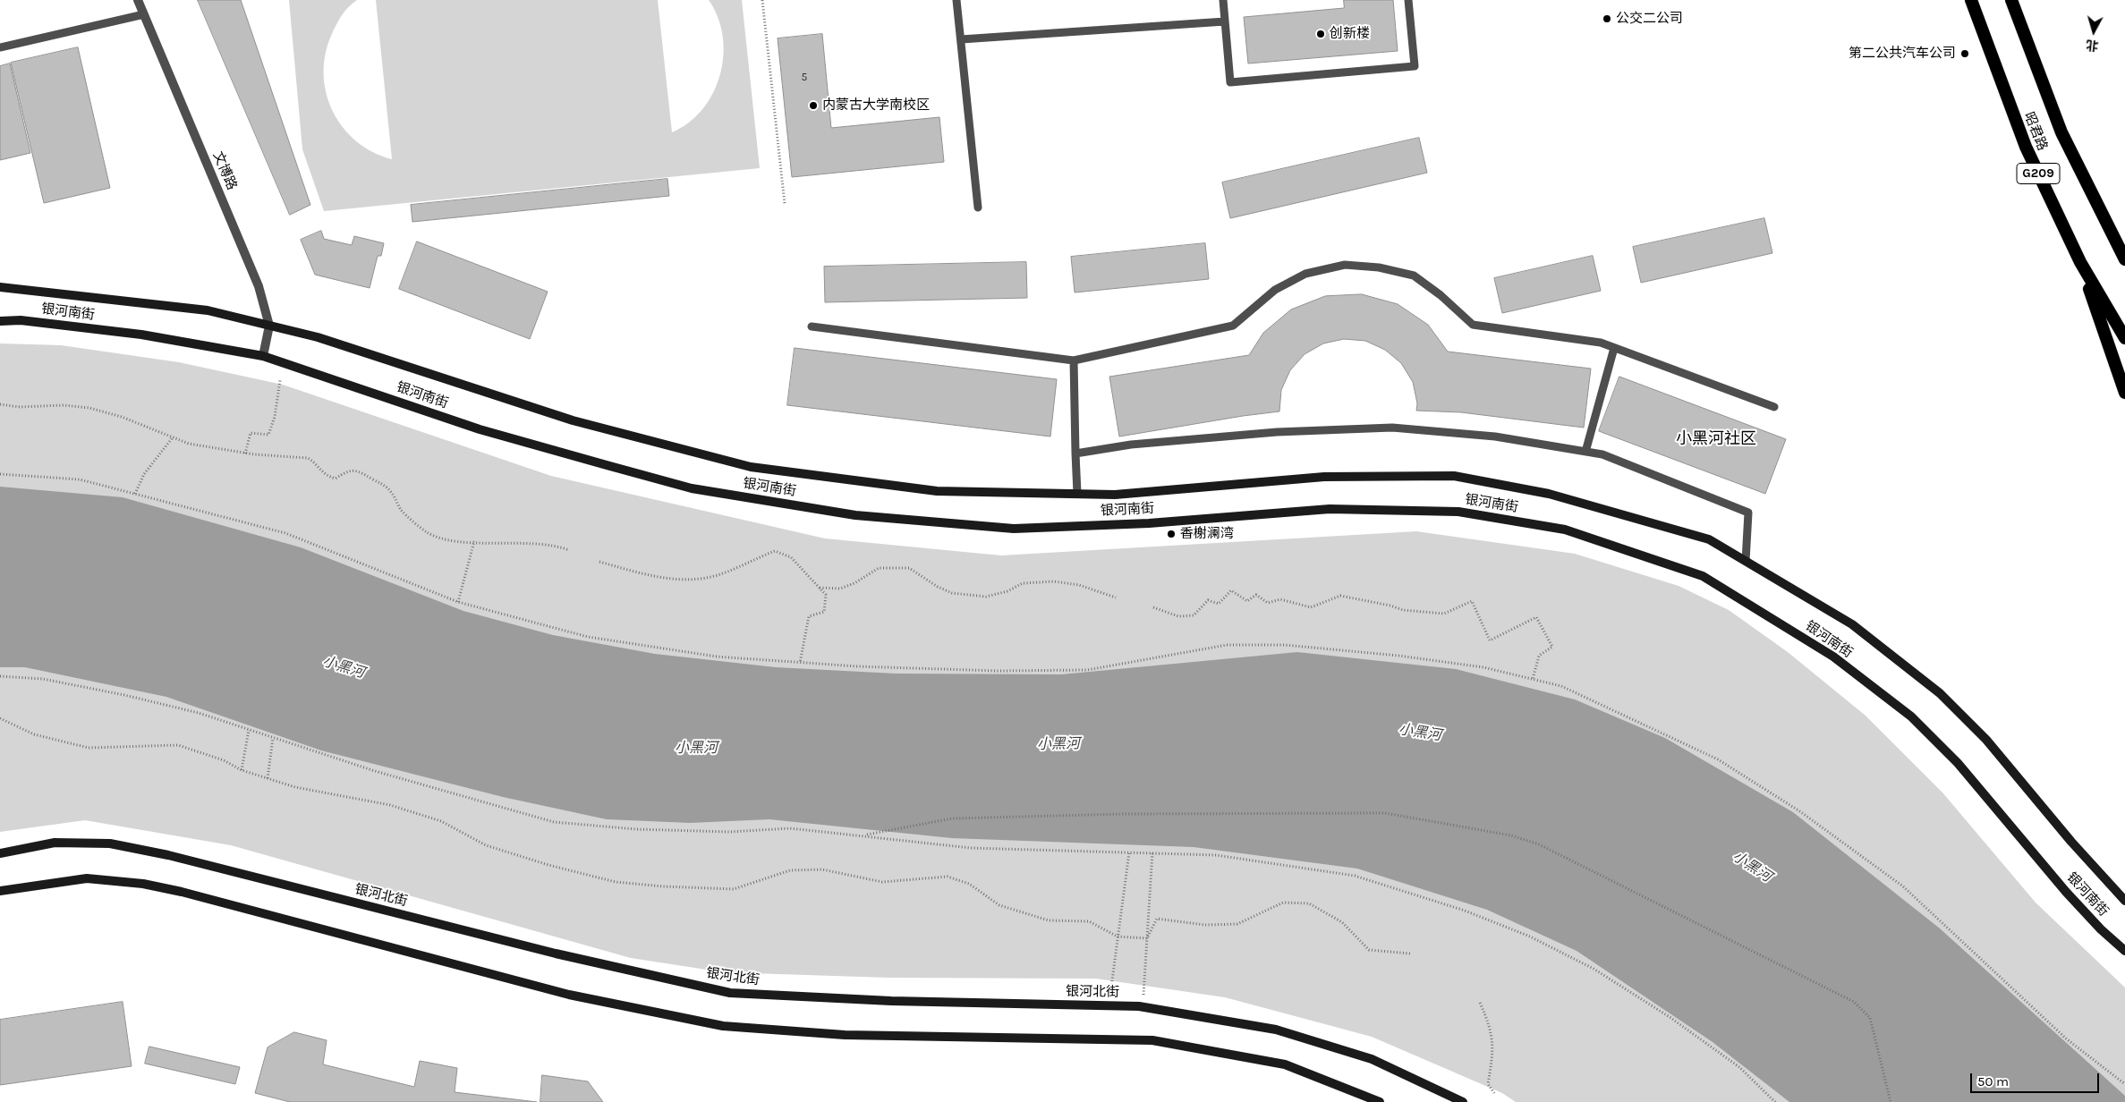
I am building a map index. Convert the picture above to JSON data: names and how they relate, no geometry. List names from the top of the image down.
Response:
{
  "streets": {
    "highway": ["昭君路", "G209"],
    "main road": ["银河南街", "银河北街"],
    "street": ["文博路"]
  },
  "crossings": [
    ["昭君路", "G209"],
    ["文博路", "银河南街"]
  ],
  "districts": ["小黑河社区"],
  "water": ["小黑河"],
  "places": [
    "公交二公司",
    "创新楼",
    "第二公共汽车公司",
    "内蒙古大学南校区",
    "香榭澜湾"
  ],
  "house_numbers": ["5"],
  "scale_bar": "50 m",
  "north": "bottom"
}
